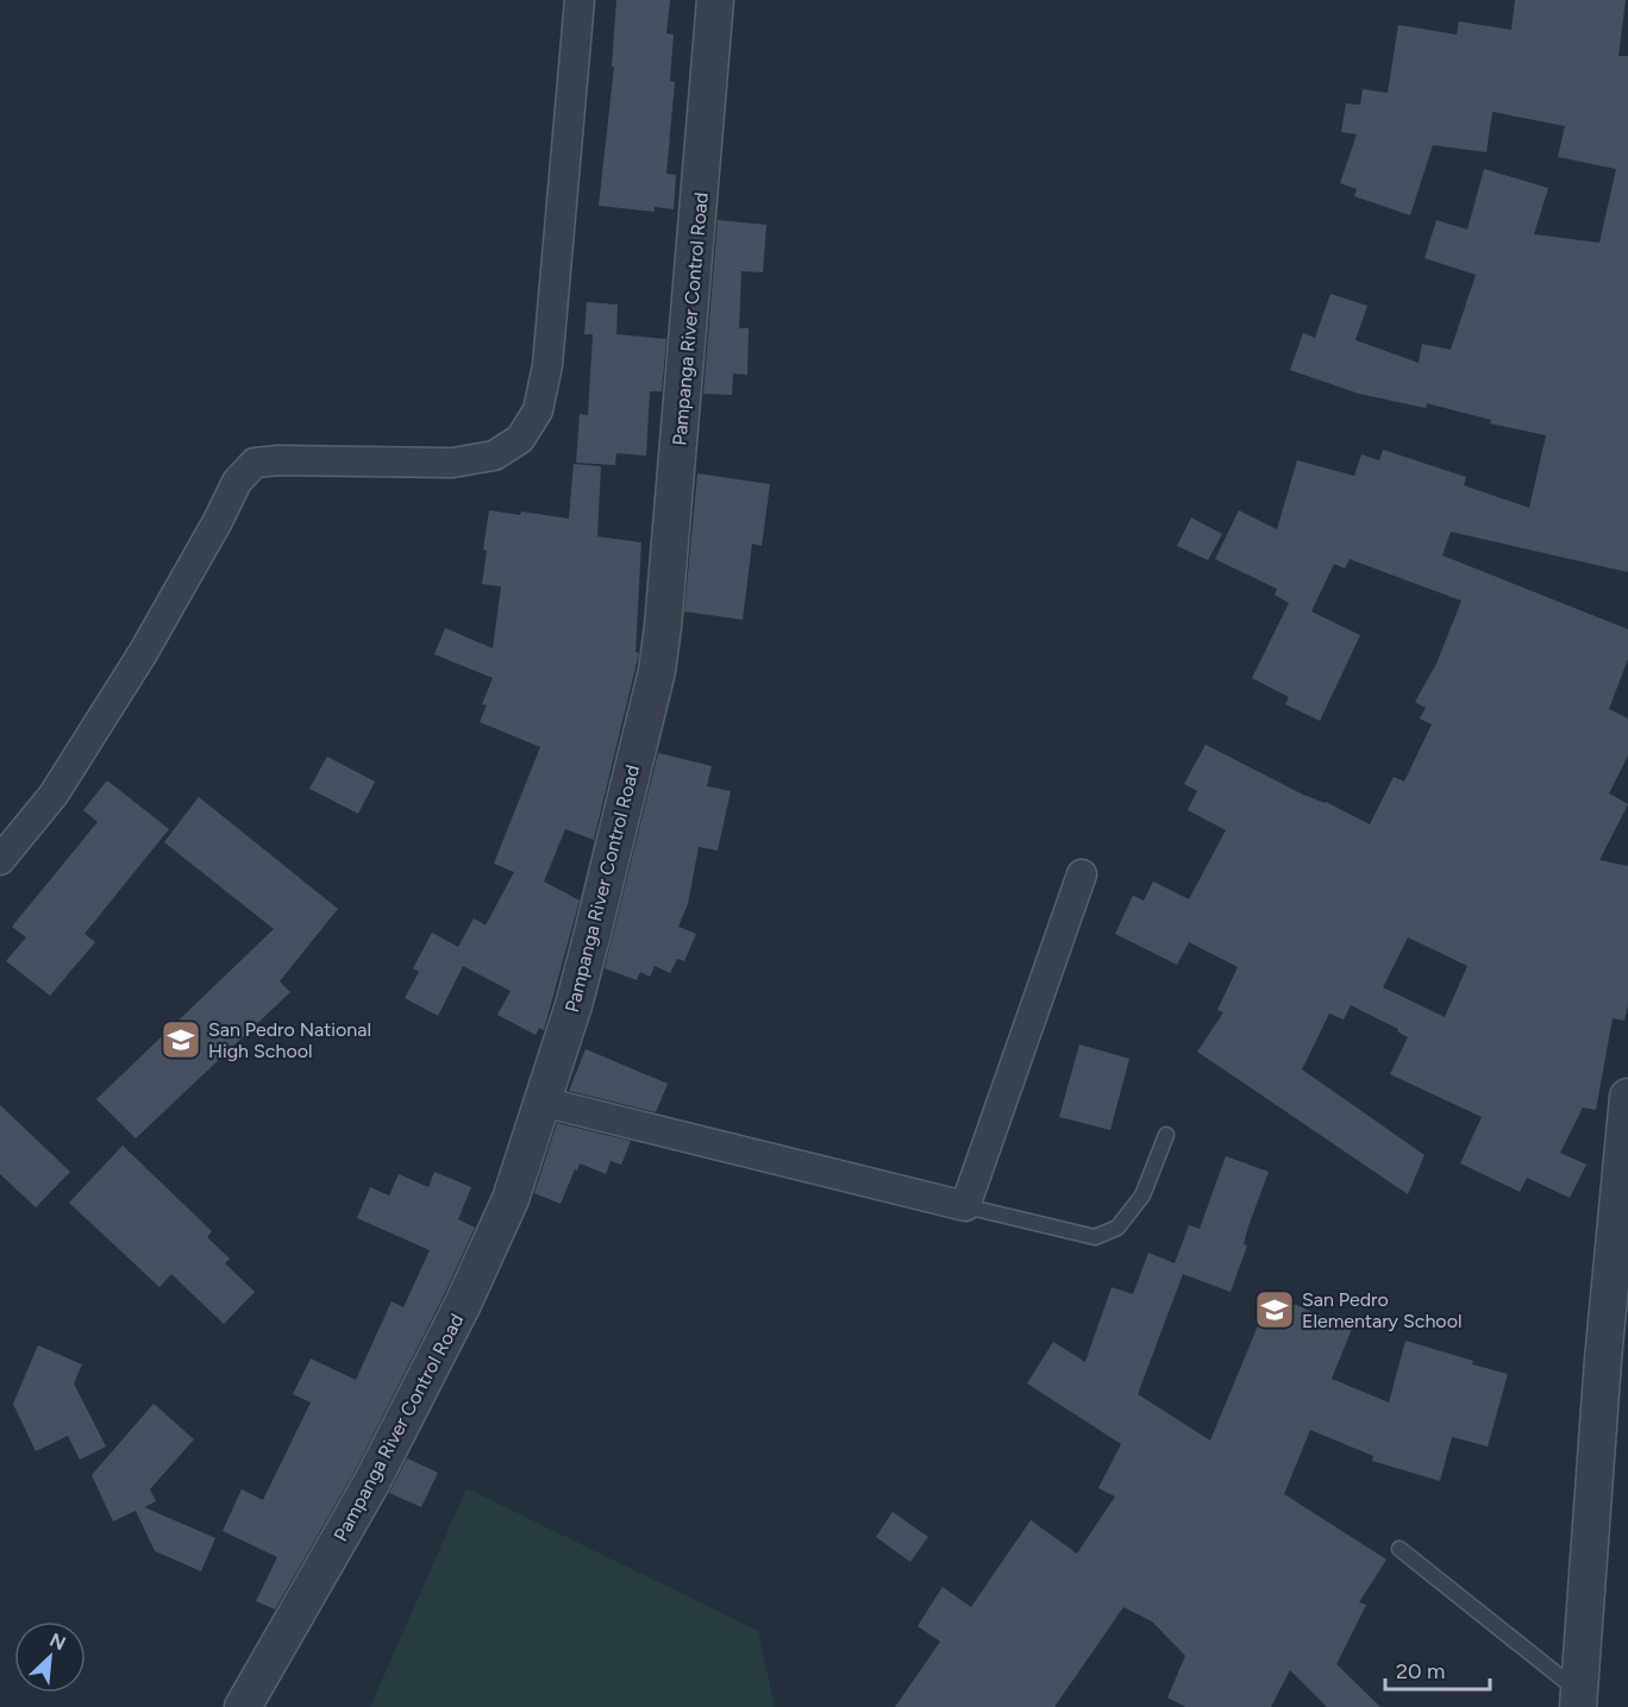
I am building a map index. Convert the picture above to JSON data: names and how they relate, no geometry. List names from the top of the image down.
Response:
{
  "streets": {
    "street": ["Pampanga River Control Road"]
  },
  "places": {
    "school or university": ["San Pedro National High School", "San Pedro Elementary School"]
  },
  "scale_bar": "20 m",
  "north": "top right"
}
